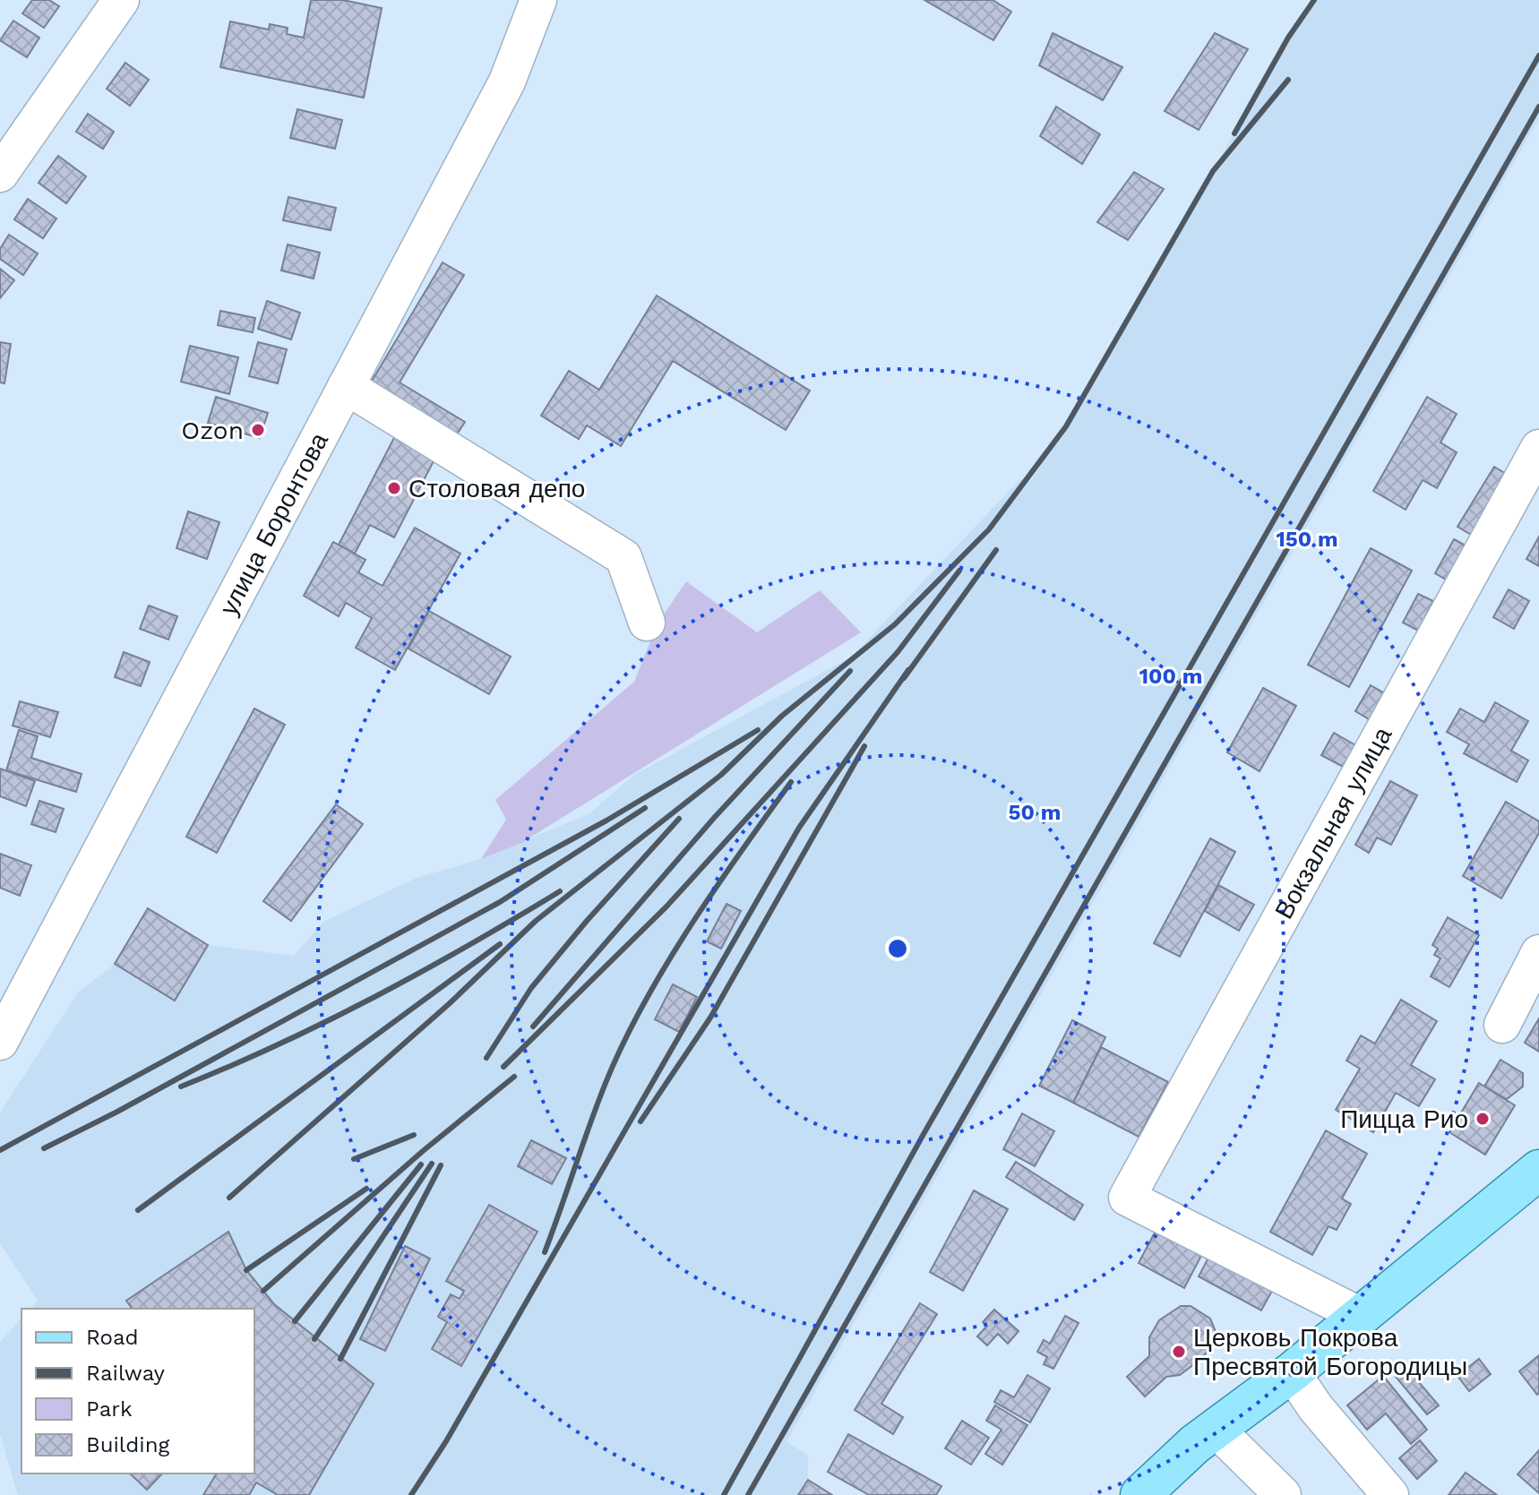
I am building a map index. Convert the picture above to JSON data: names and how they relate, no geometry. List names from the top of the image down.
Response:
{
  "streets": {
    "street": ["улица Боронтова", "Вокзальная улица"]
  },
  "places": [
    "Ozon",
    "Столовая депо",
    "Пицца Рио",
    "Церковь Покрова Пресвятой Богородицы"
  ],
  "legend": [
    "Road",
    "Railway",
    "Park",
    "Building"
  ],
  "rings": ["150 m", "100 m", "50 m"]
}
